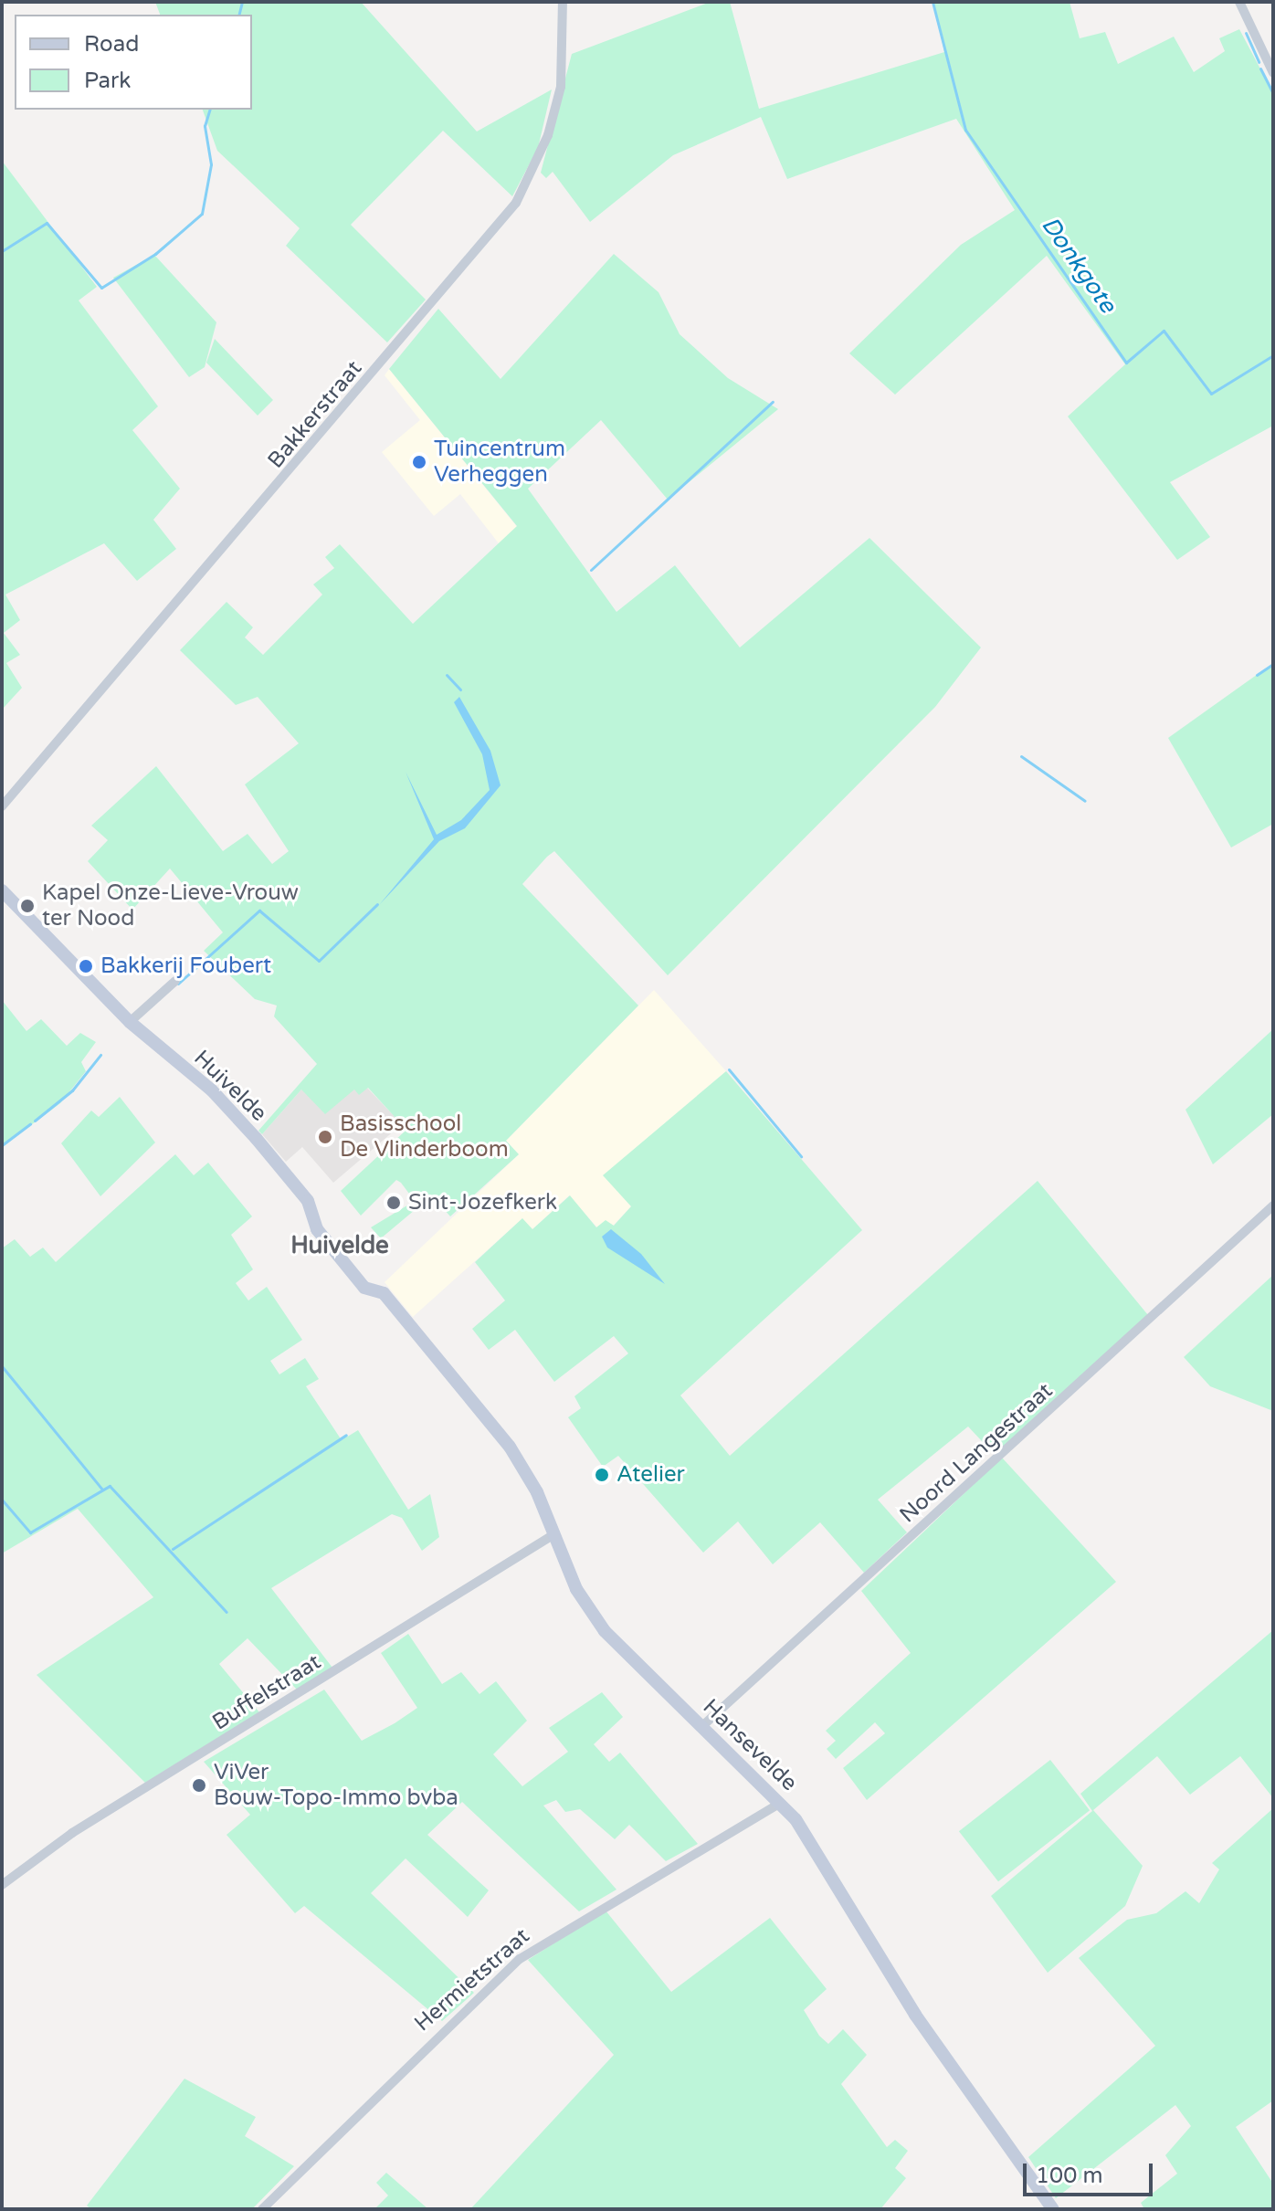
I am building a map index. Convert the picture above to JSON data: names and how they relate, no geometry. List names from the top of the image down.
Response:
{
  "streets": {
    "street": [
      "Bakkerstraat",
      "Huivelde",
      "Noord Langestraat",
      "Buffelstraat",
      "Hansevelde",
      "Hermietstraat"
    ]
  },
  "crossings": [
    ["Huivelde", "Hansevelde"],
    ["Noord Langestraat", "Hansevelde"],
    ["Buffelstraat", "Hansevelde"],
    ["Hansevelde", "Hermietstraat"]
  ],
  "districts": ["Huivelde"],
  "water": ["Donkgote"],
  "places": [
    "Tuincentrum Verheggen",
    "Kapel Onze-Lieve-Vrouw ter Nood",
    "Bakkerij Foubert",
    "Basisschool De Vlinderboom",
    "Sint-Jozefkerk",
    "Atelier",
    "ViVer Bouw-Topo-Immo bvba"
  ],
  "legend": ["Road", "Park"],
  "scale_bar": "100 m"
}
